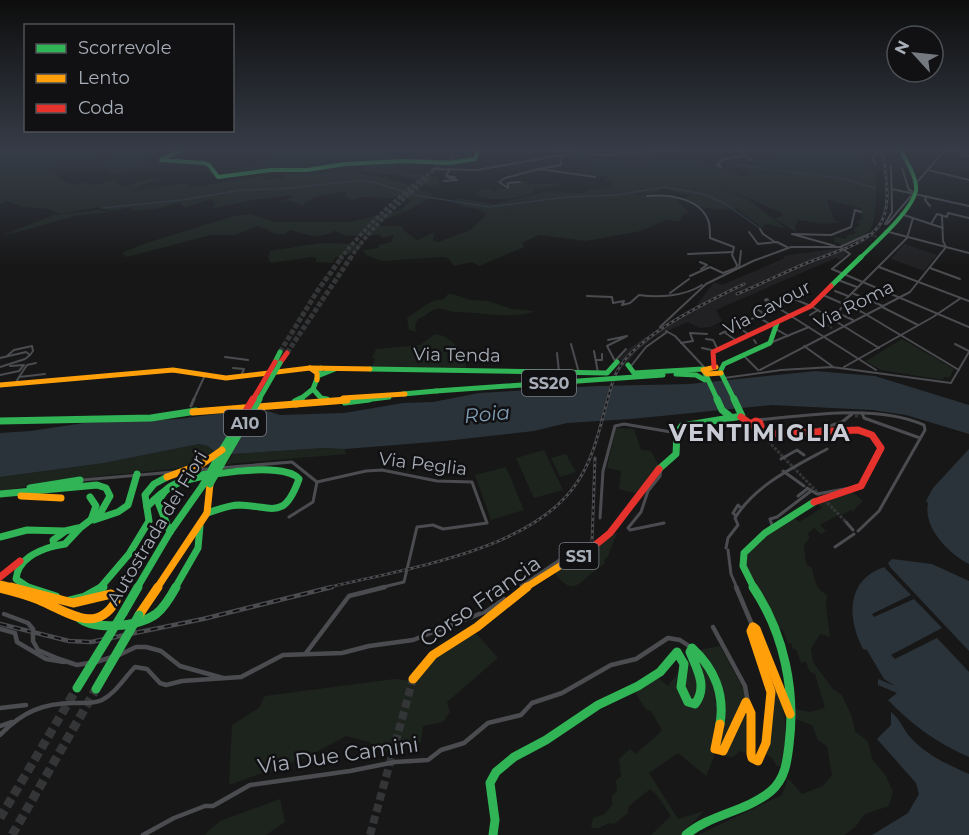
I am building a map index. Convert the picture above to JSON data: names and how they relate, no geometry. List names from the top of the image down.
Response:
{
  "streets": {
    "main road": [
      "Via Cavour",
      "Via Tenda",
      "SS20",
      "A10",
      "Autostrada dei Fiori",
      "SS1",
      "Corso Francia"
    ],
    "street": ["Via Roma", "Via Peglia", "Via Due Camini"]
  },
  "districts": ["VENTIMIGLIA"],
  "water": ["Roia"],
  "legend": ["Scorrevole", "Lento", "Coda"],
  "north": "top left"
}
